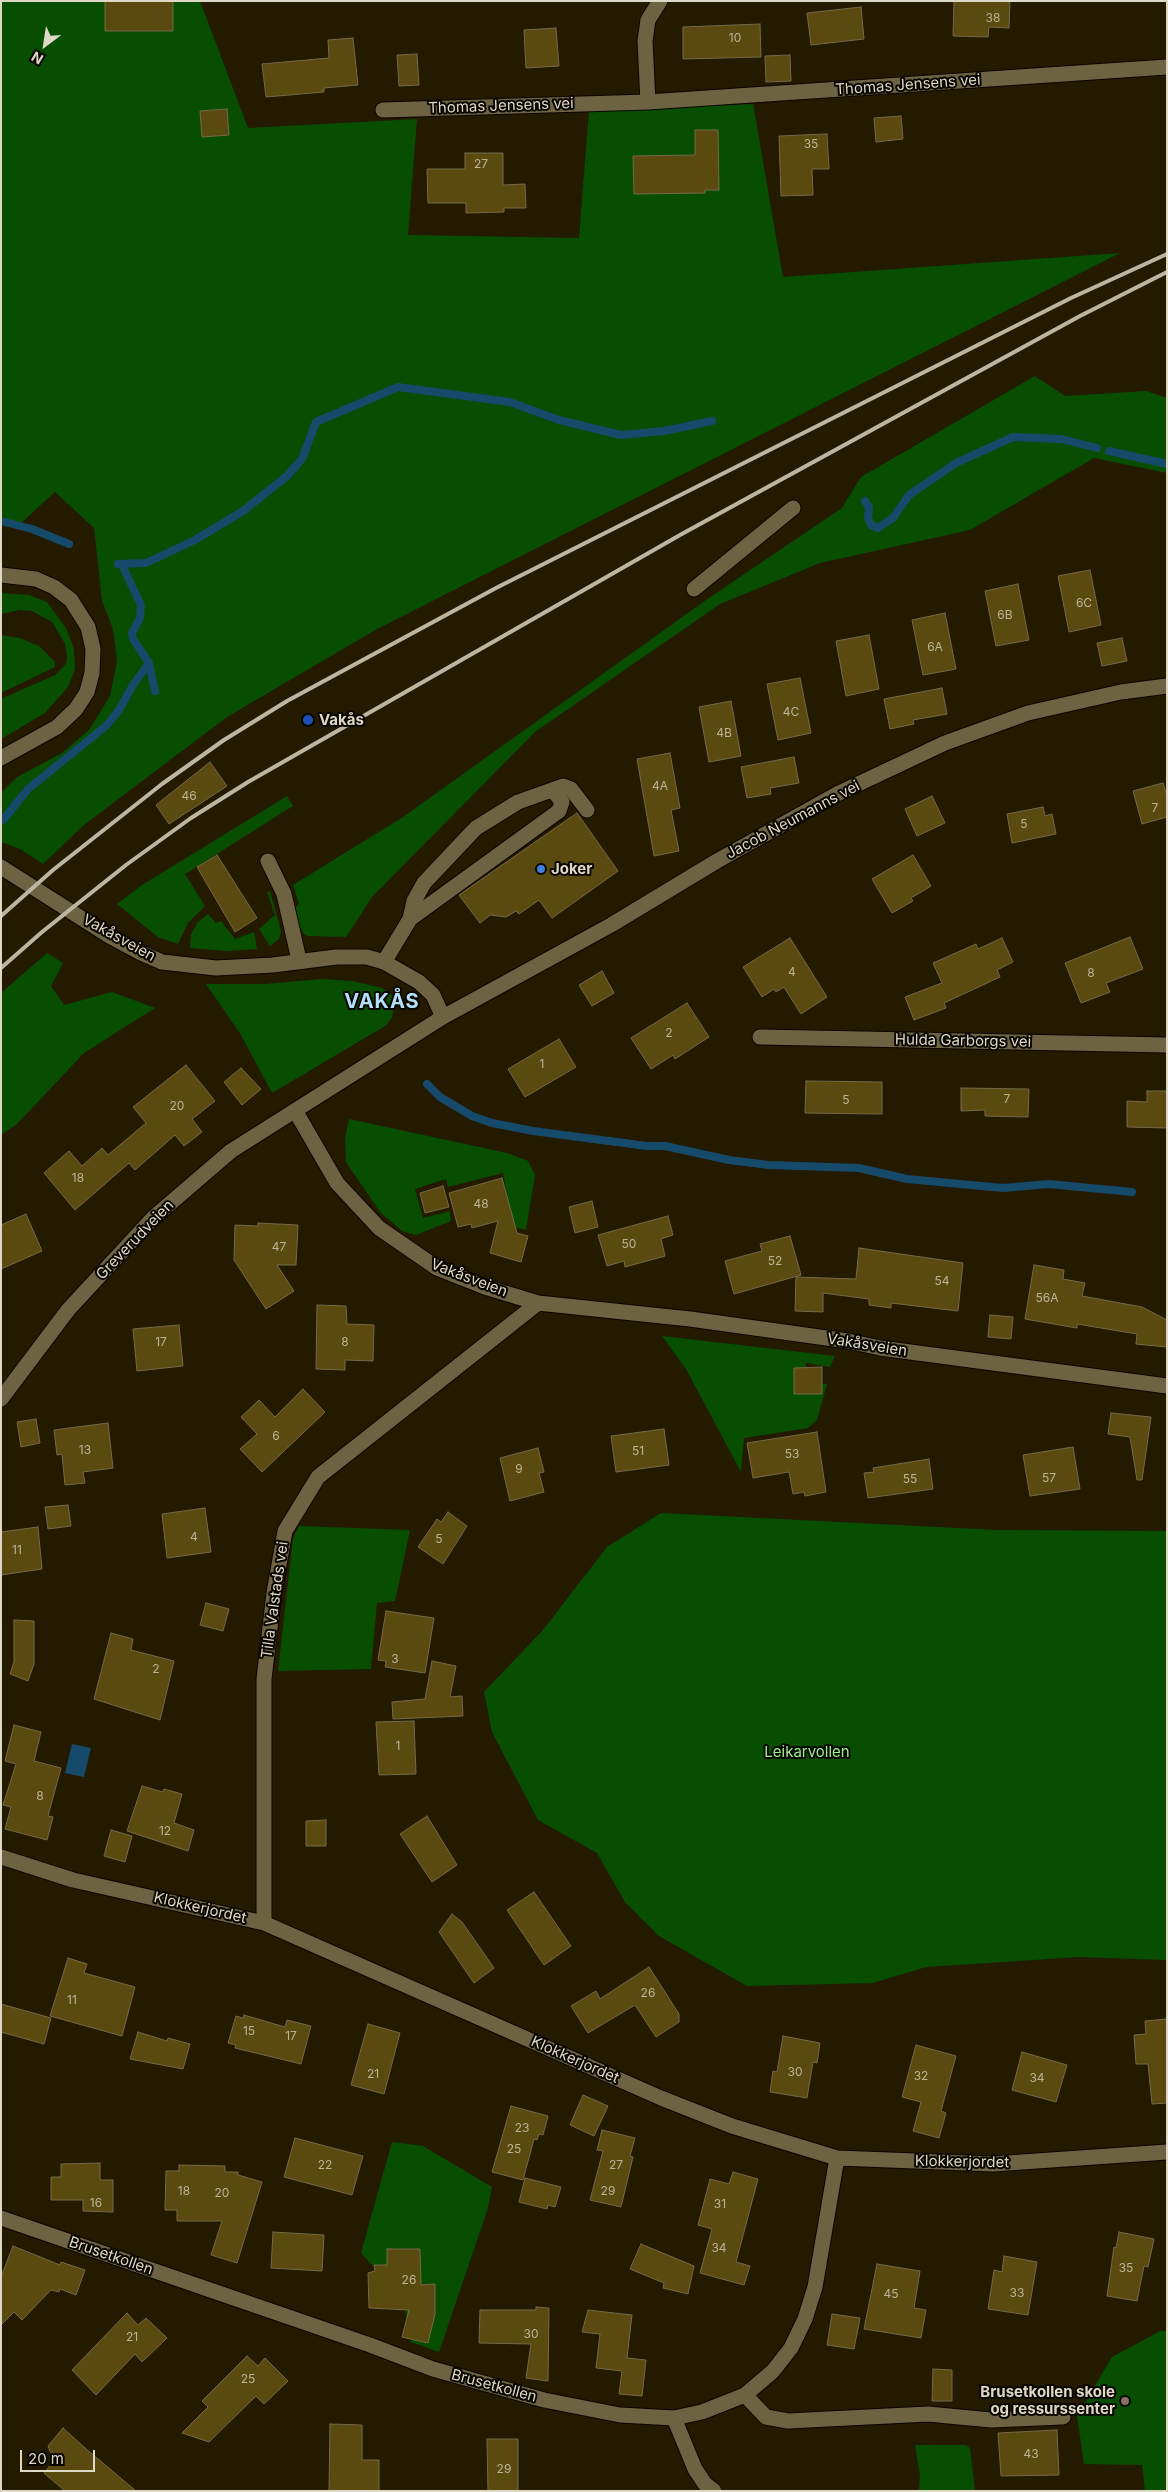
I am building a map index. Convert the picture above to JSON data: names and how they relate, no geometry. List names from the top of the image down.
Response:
{
  "streets": {
    "street": [
      "Thomas Jensens vei",
      "Jacob Neumanns vei",
      "Vakåsveien",
      "Hulda Garborgs vei",
      "Greverudveien",
      "Tilla Valstads vei",
      "Klokkerjordet",
      "Brusetkollen"
    ]
  },
  "crossings": [
    ["Jacob Neumanns vei", "Vakåsveien"],
    ["Vakåsveien", "Greverudveien"],
    ["Vakåsveien", "Tilla Valstads vei"],
    ["Tilla Valstads vei", "Klokkerjordet"],
    ["Klokkerjordet", "Brusetkollen"]
  ],
  "districts": ["VAKÅS"],
  "parks": ["Leikarvollen"],
  "places": ["Vakås", "Joker", "Brusetkollen skole og ressurssenter"],
  "house_numbers": [
    "38",
    "10",
    "35",
    "27",
    "6C",
    "6B",
    "6A",
    "4C",
    "4B",
    "4A",
    "46",
    "7",
    "5",
    "4",
    "8",
    "2",
    "1",
    "7",
    "5",
    "20",
    "18",
    "48",
    "50",
    "47",
    "52",
    "54",
    "56A",
    "17",
    "8",
    "6",
    "13",
    "51",
    "53",
    "9",
    "57",
    "55",
    "4",
    "5",
    "11",
    "3",
    "2",
    "1",
    "8",
    "12",
    "26",
    "11",
    "15",
    "17",
    "30",
    "21",
    "32",
    "34",
    "23",
    "25",
    "22",
    "27",
    "18",
    "29",
    "20",
    "16",
    "31",
    "34",
    "35",
    "26",
    "33",
    "45",
    "30",
    "21",
    "25",
    "43",
    "29"
  ],
  "scale_bar": "20 m",
  "north": "bottom left"
}
